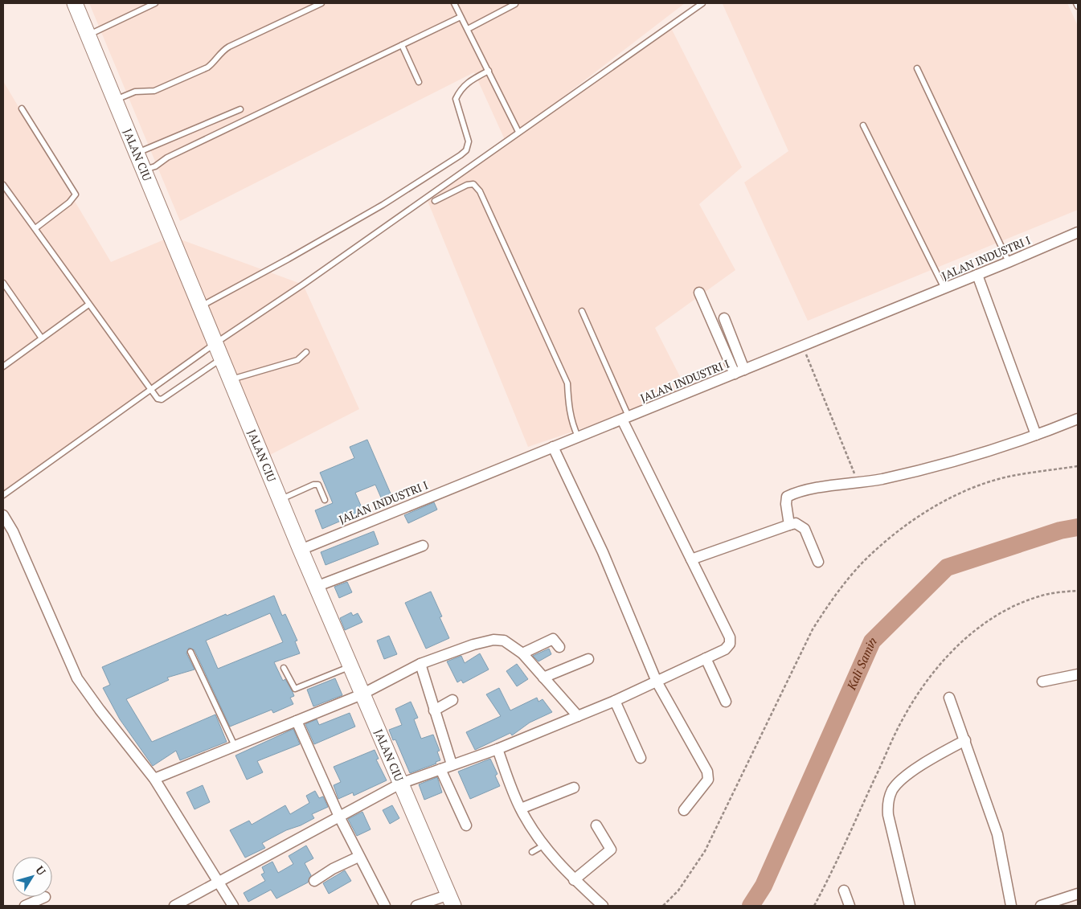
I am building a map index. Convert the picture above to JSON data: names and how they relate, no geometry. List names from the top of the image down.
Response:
{
  "streets": {
    "street": ["JALAN CIU", "JALAN INDUSTRI I"]
  },
  "crossings": [
    ["JALAN CIU", "JALAN INDUSTRI I"]
  ],
  "water": ["Kali Samin"],
  "north": "top right"
}
